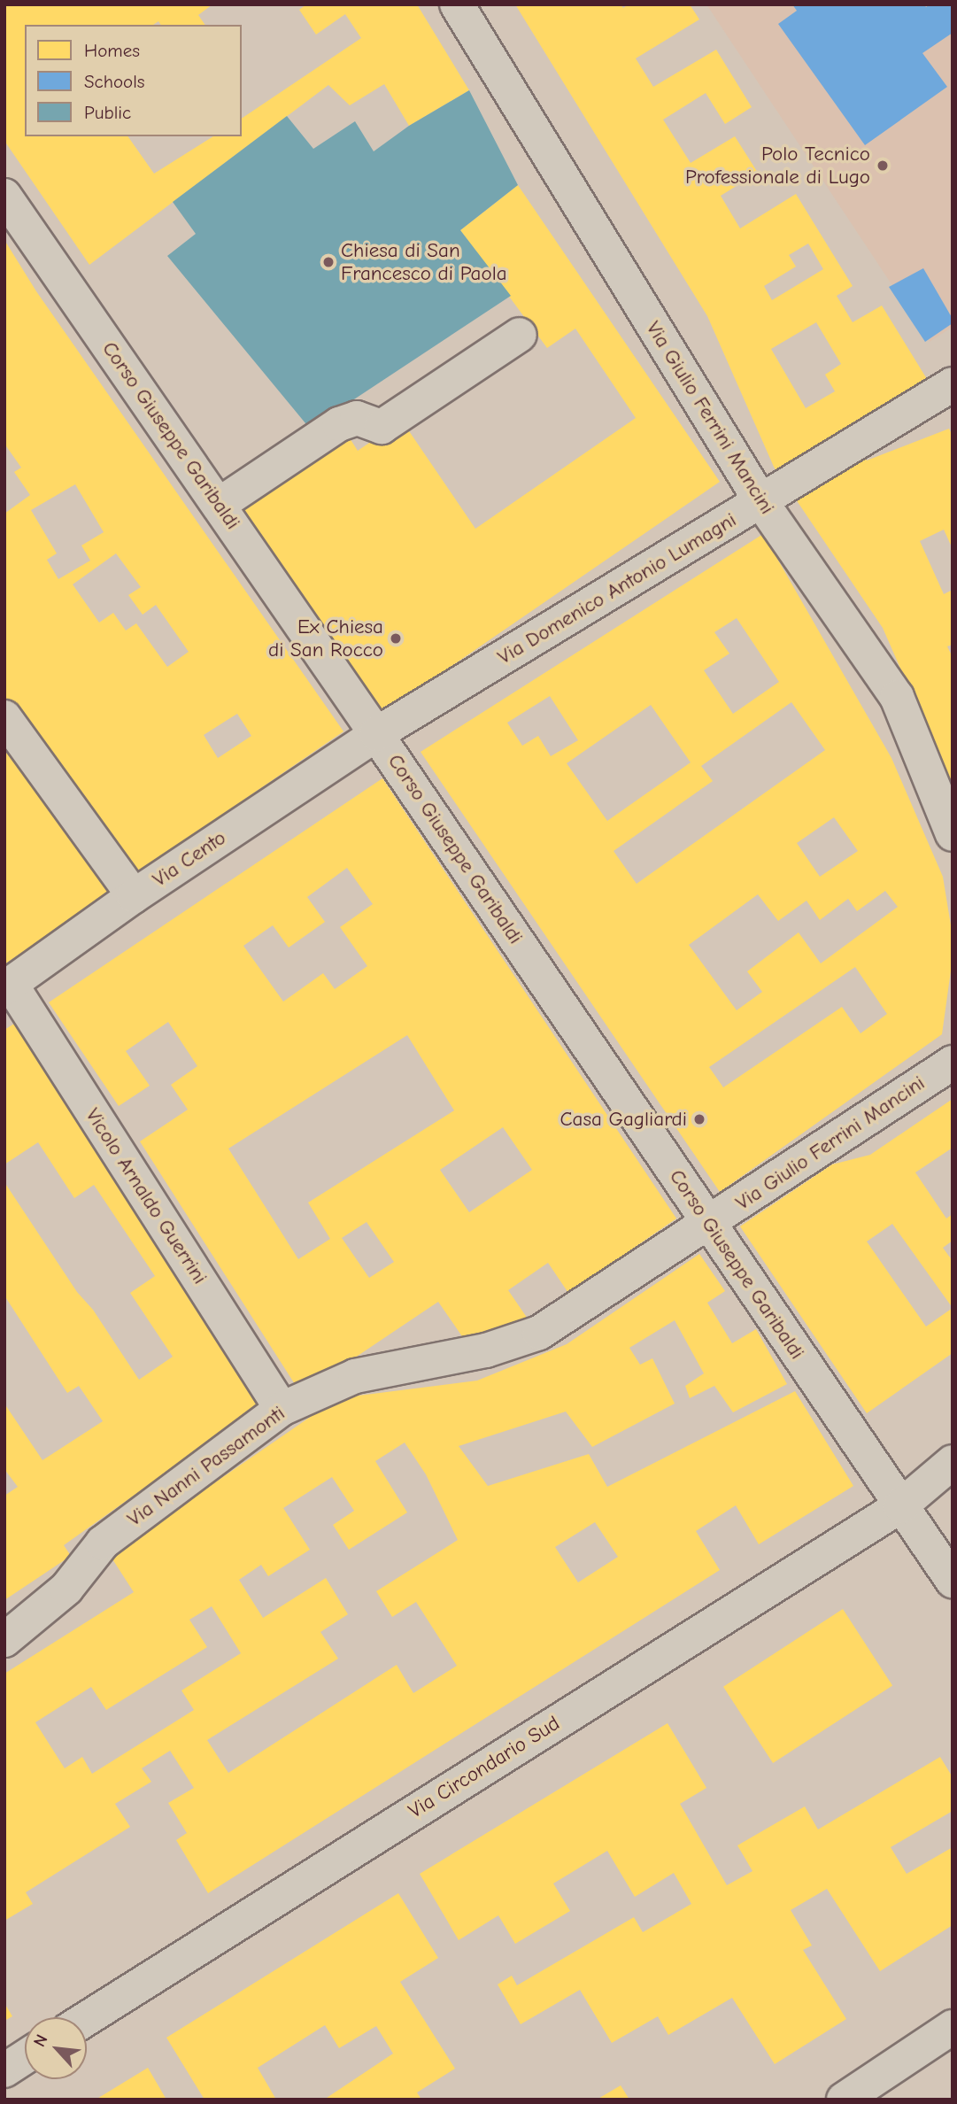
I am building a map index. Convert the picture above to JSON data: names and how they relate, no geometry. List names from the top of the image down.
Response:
{
  "streets": {
    "street": [
      "Via Giulio Ferrini Mancini",
      "Corso Giuseppe Garibaldi",
      "Via Domenico Antonio Lumagni",
      "Via Cento",
      "Vicolo Arnaldo Guerrini",
      "Via Nanni Passamonti",
      "Via Circondario Sud"
    ]
  },
  "crossings": [
    ["Via Giulio Ferrini Mancini", "Corso Giuseppe Garibaldi"],
    ["Via Giulio Ferrini Mancini", "Via Domenico Antonio Lumagni"],
    ["Via Giulio Ferrini Mancini", "Via Nanni Passamonti"],
    ["Corso Giuseppe Garibaldi", "Via Domenico Antonio Lumagni"],
    ["Corso Giuseppe Garibaldi", "Via Cento"],
    ["Corso Giuseppe Garibaldi", "Via Nanni Passamonti"],
    ["Corso Giuseppe Garibaldi", "Via Circondario Sud"],
    ["Via Domenico Antonio Lumagni", "Via Cento"],
    ["Via Cento", "Vicolo Arnaldo Guerrini"],
    ["Vicolo Arnaldo Guerrini", "Via Nanni Passamonti"]
  ],
  "places": [
    "Polo Tecnico Professionale di Lugo",
    "Chiesa di San Francesco di Paola",
    "Ex Chiesa di San Rocco",
    "Casa Gagliardi"
  ],
  "legend": ["Homes", "Schools", "Public"],
  "north": "top left"
}
